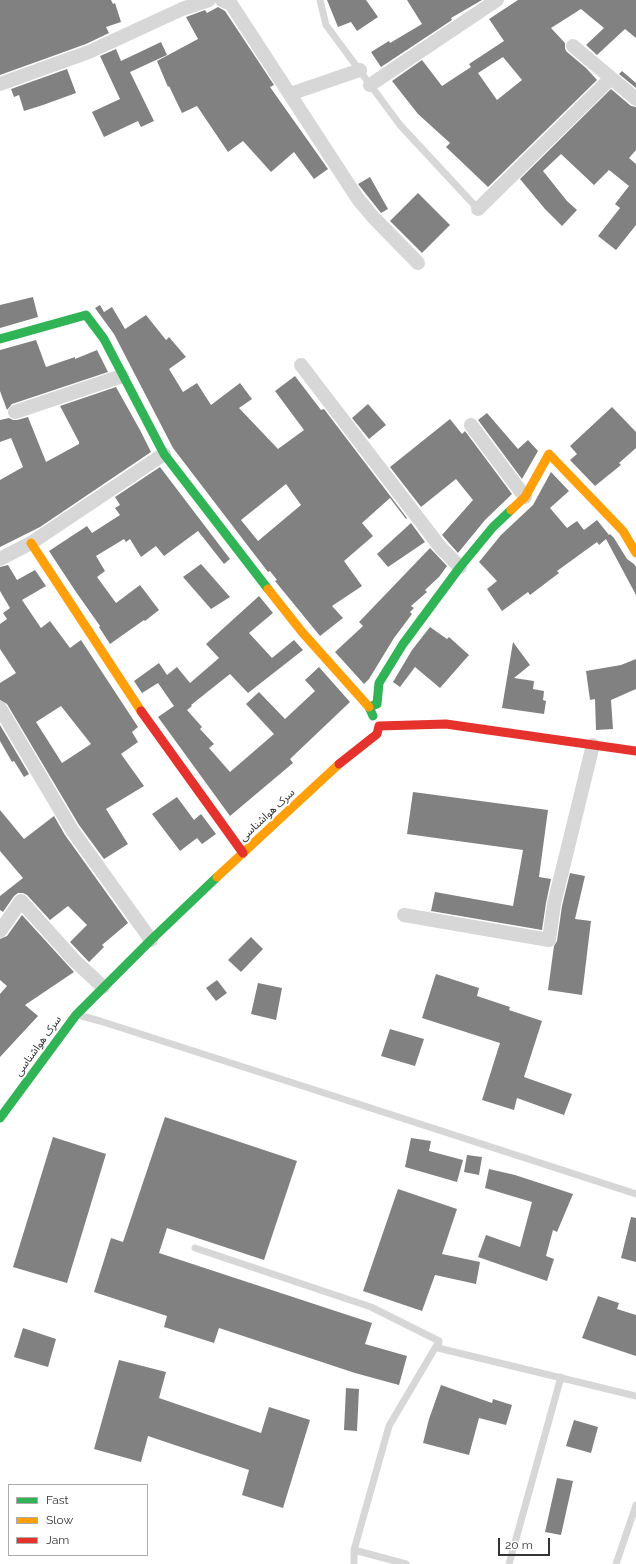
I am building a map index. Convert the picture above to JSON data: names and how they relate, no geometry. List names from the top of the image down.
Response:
{
  "streets": {
    "street": ["سرک هواشناسی"]
  },
  "legend": ["Fast", "Slow", "Jam"],
  "scale_bar": "20 m"
}
